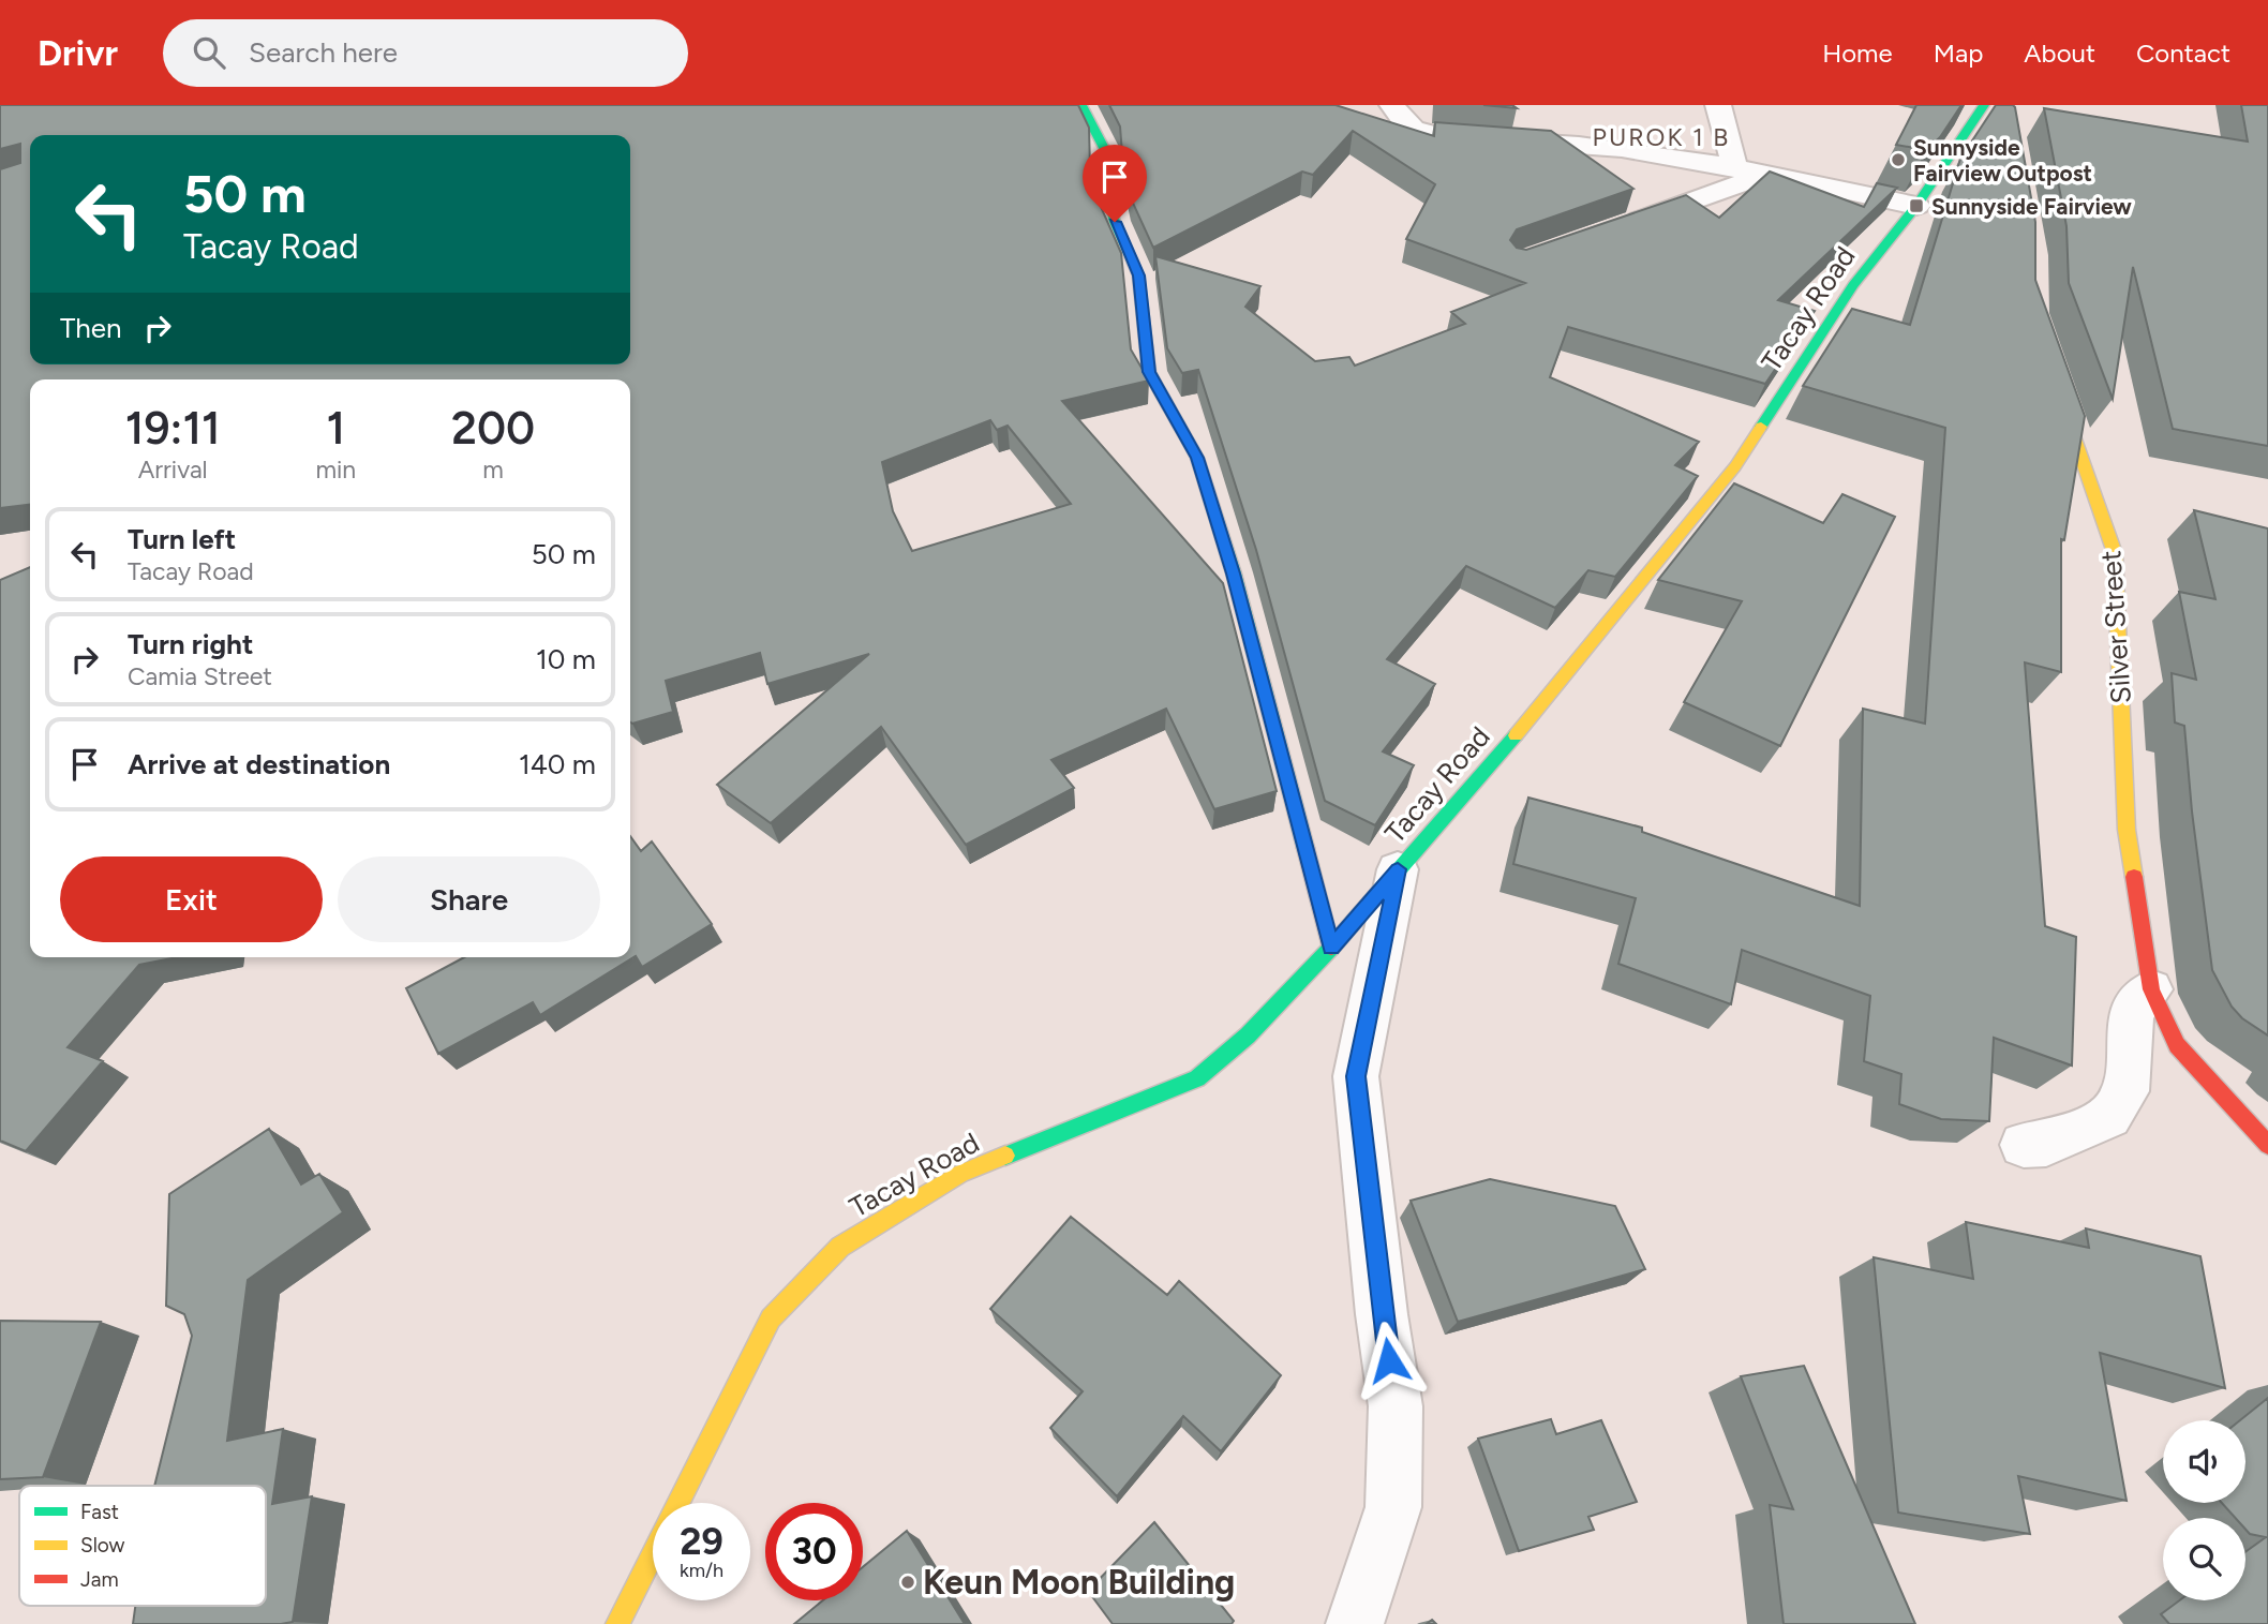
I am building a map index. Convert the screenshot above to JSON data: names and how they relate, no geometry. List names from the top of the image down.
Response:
{
  "streets": {
    "main road": ["Tacay Road", "Silver Street"]
  },
  "districts": ["PUROK 1 B"],
  "places": {
    "other": ["Sunnyside Fairview Outpost", "Keun Moon Building"],
    "transit": ["Sunnyside Fairview"]
  },
  "legend": ["Fast", "Slow", "Jam"],
  "page": {
    "header": "Drivr",
    "search": "Search here",
    "nav": [
      "Home",
      "Map",
      "About",
      "Contact"
    ],
    "turn": ["50 m", "Tacay Road"],
    "then": "Then",
    "eta": [
      "19:11",
      "Arrival",
      "1",
      "min",
      "200",
      "m"
    ],
    "list": [
      {
        "name": "Turn left",
        "note": "Tacay Road",
        "value": "50 m"
      },
      {
        "name": "Turn right",
        "note": "Camia Street",
        "value": "10 m"
      },
      {
        "name": "Arrive at destination",
        "value": "140 m"
      }
    ],
    "buttons": ["Exit", "Share"],
    "speed": "29 km/h",
    "limit": "30"
  }
}
